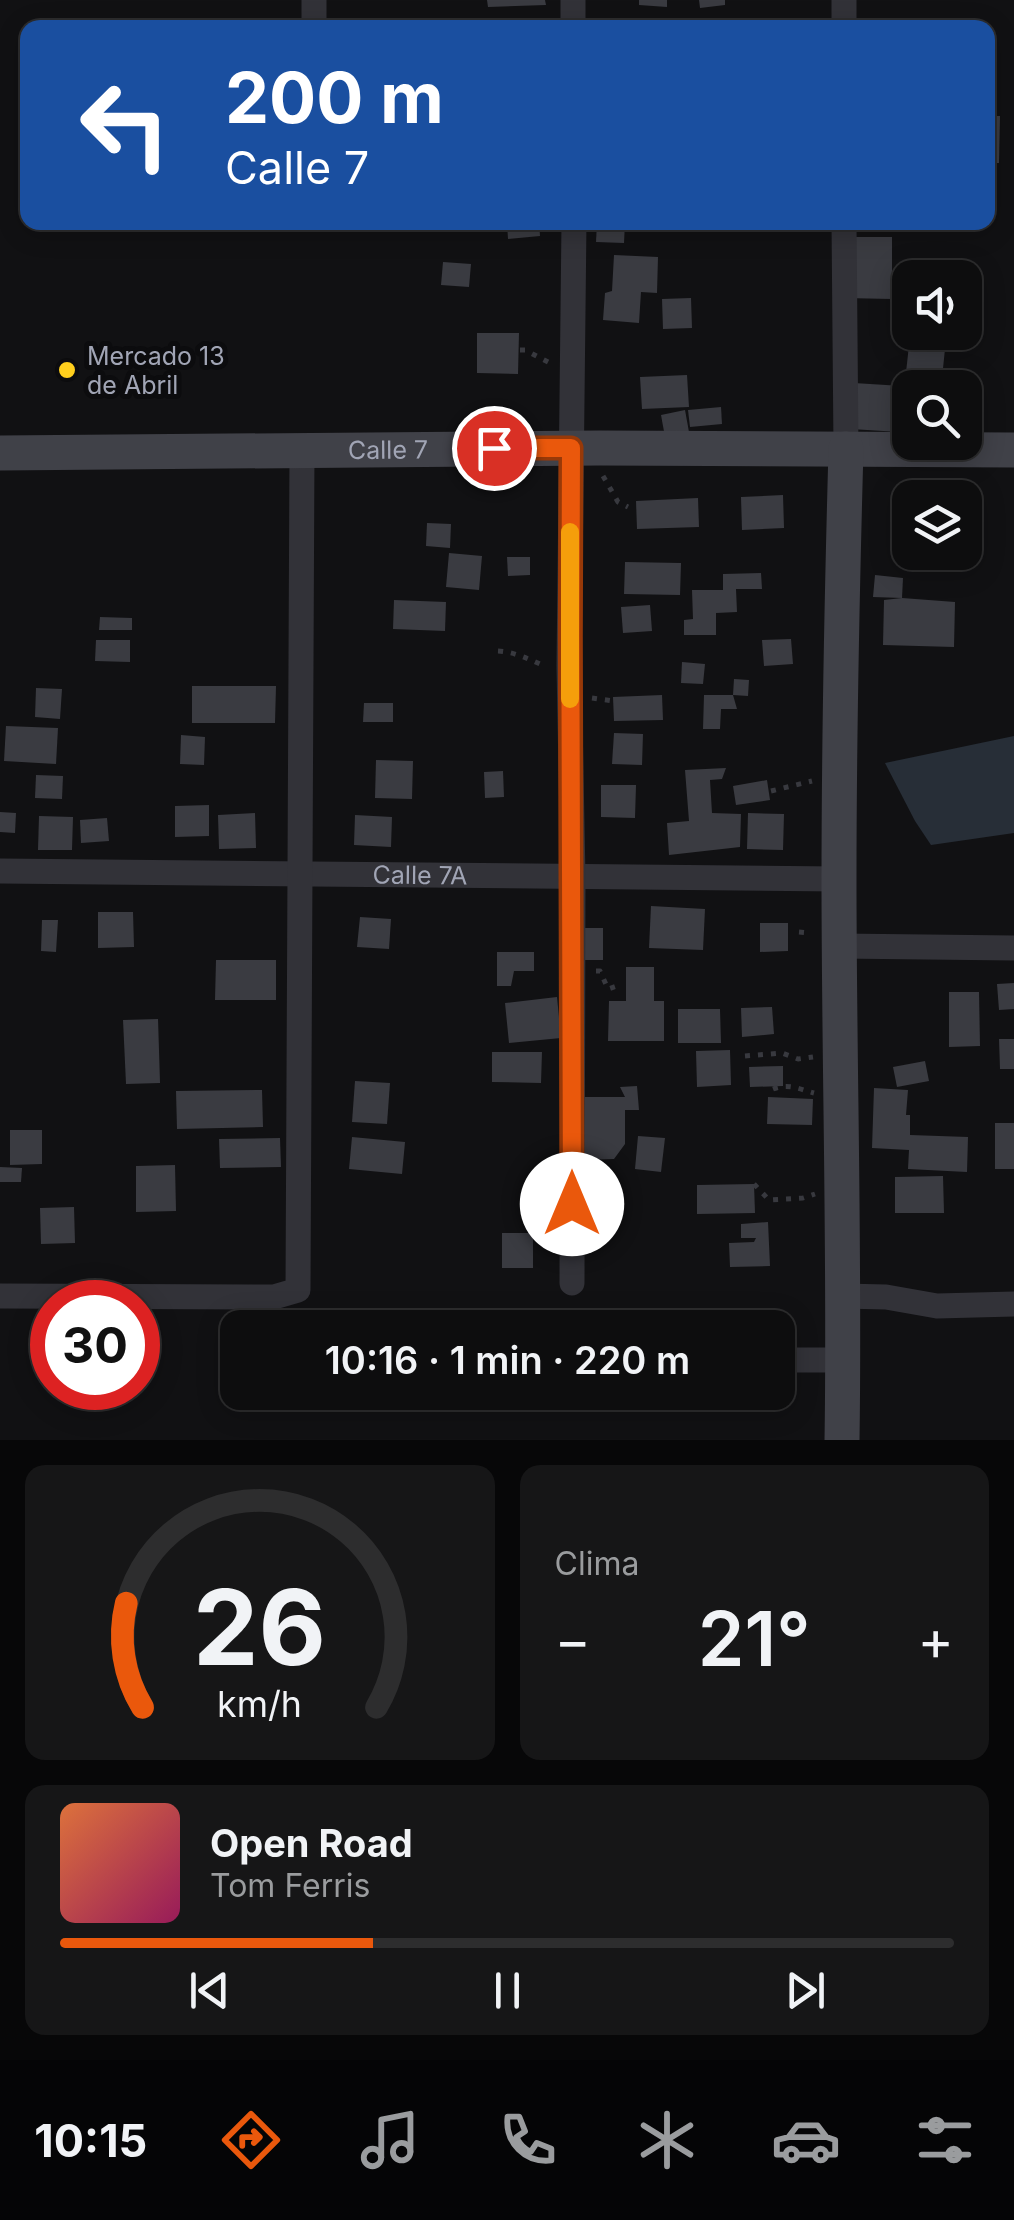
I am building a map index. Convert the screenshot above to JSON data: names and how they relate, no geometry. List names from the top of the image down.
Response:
{
  "streets": {
    "street": ["Calle 7", "Calle 7A"]
  },
  "places": ["Mercado 13 de Abril"],
  "page": {
    "turn": ["200 m", "Calle 7"],
    "limit": "30",
    "trip": "10:16 · 1 min · 220 m",
    "tile": "Clima",
    "heat": ["−", "21°", "+"],
    "song": ["Open Road", "Tom Ferris"],
    "tabs": "10:15",
    "gauge": ["26", "km/h"]
  }
}
